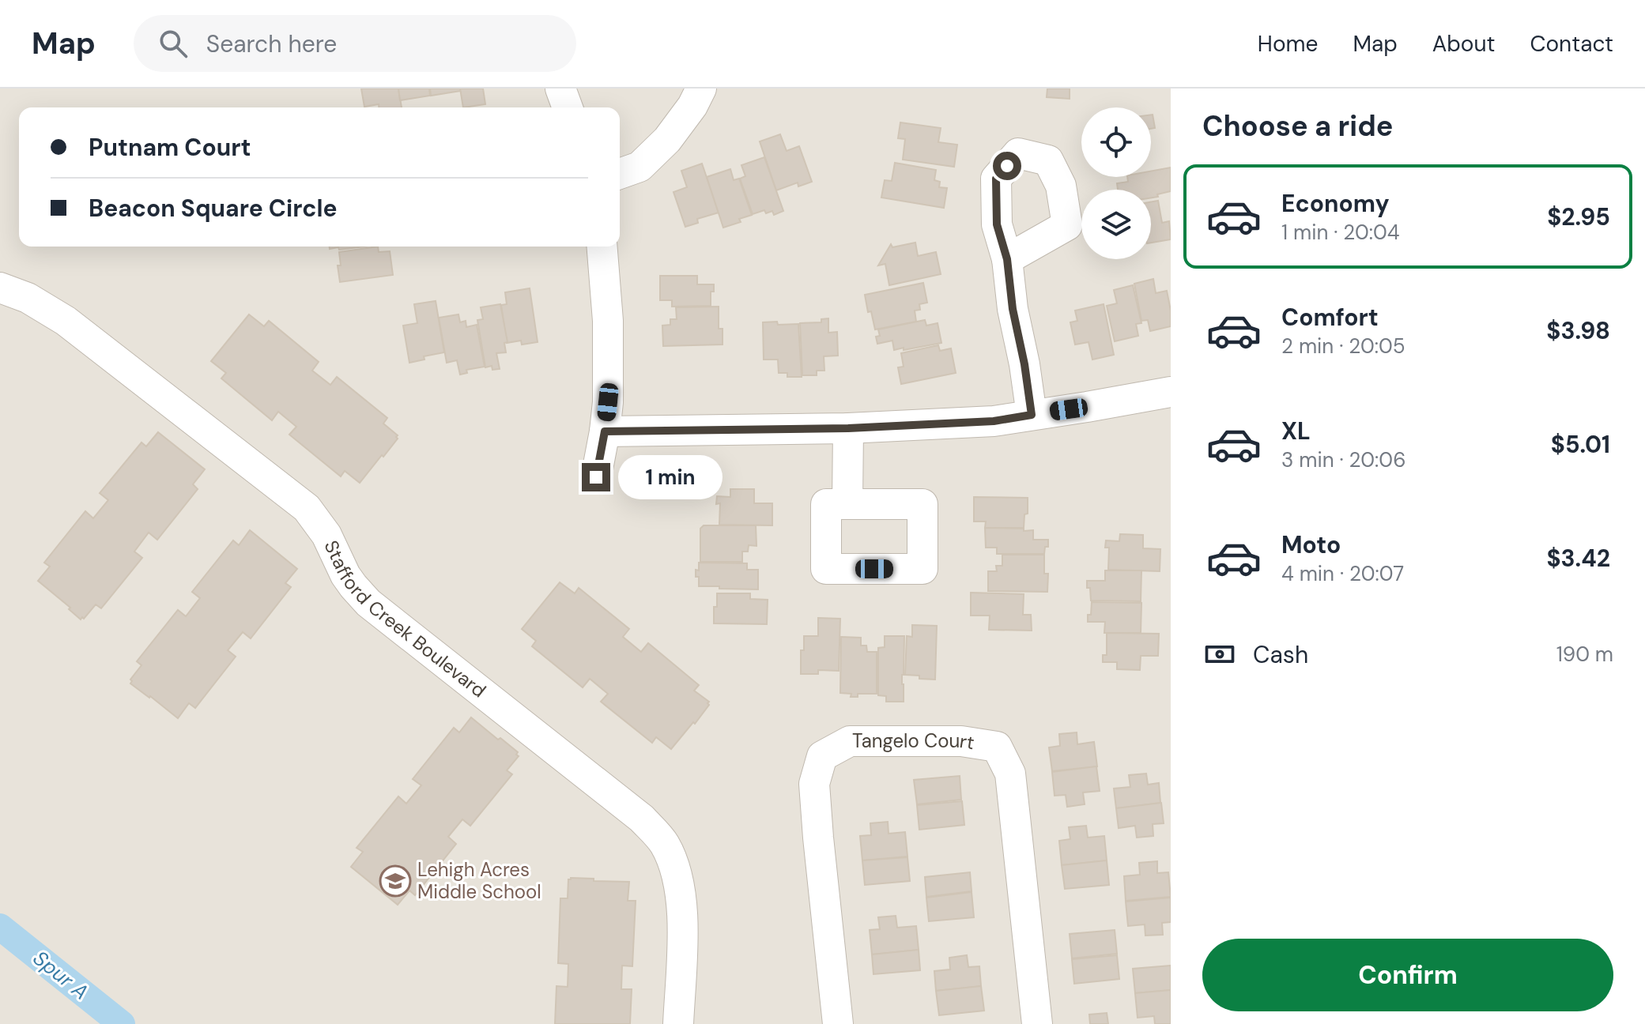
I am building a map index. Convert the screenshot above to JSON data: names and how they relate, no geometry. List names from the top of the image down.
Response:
{
  "streets": {
    "street": ["Stafford Creek Boulevard", "Tangelo Court"]
  },
  "water": ["Spur A"],
  "places": {
    "school or university": ["Lehigh Acres Middle School"]
  },
  "page": {
    "header": "Map",
    "search": "Search here",
    "nav": [
      "Home",
      "Map",
      "About",
      "Contact"
    ],
    "heading": "Choose a ride",
    "banner": ["Putnam Court", "Beacon Square Circle"],
    "list": [
      {
        "name": "Economy",
        "note": "1 min · 20:04",
        "value": "$2.95"
      },
      {
        "name": "Comfort",
        "note": "2 min · 20:05",
        "value": "$3.98"
      },
      {
        "name": "XL",
        "note": "3 min · 20:06",
        "value": "$5.01"
      },
      {
        "name": "Moto",
        "note": "4 min · 20:07",
        "value": "$3.42"
      }
    ],
    "bubble": "1 min",
    "pay": ["Cash", "190 m"],
    "buttons": "Confirm"
  }
}
